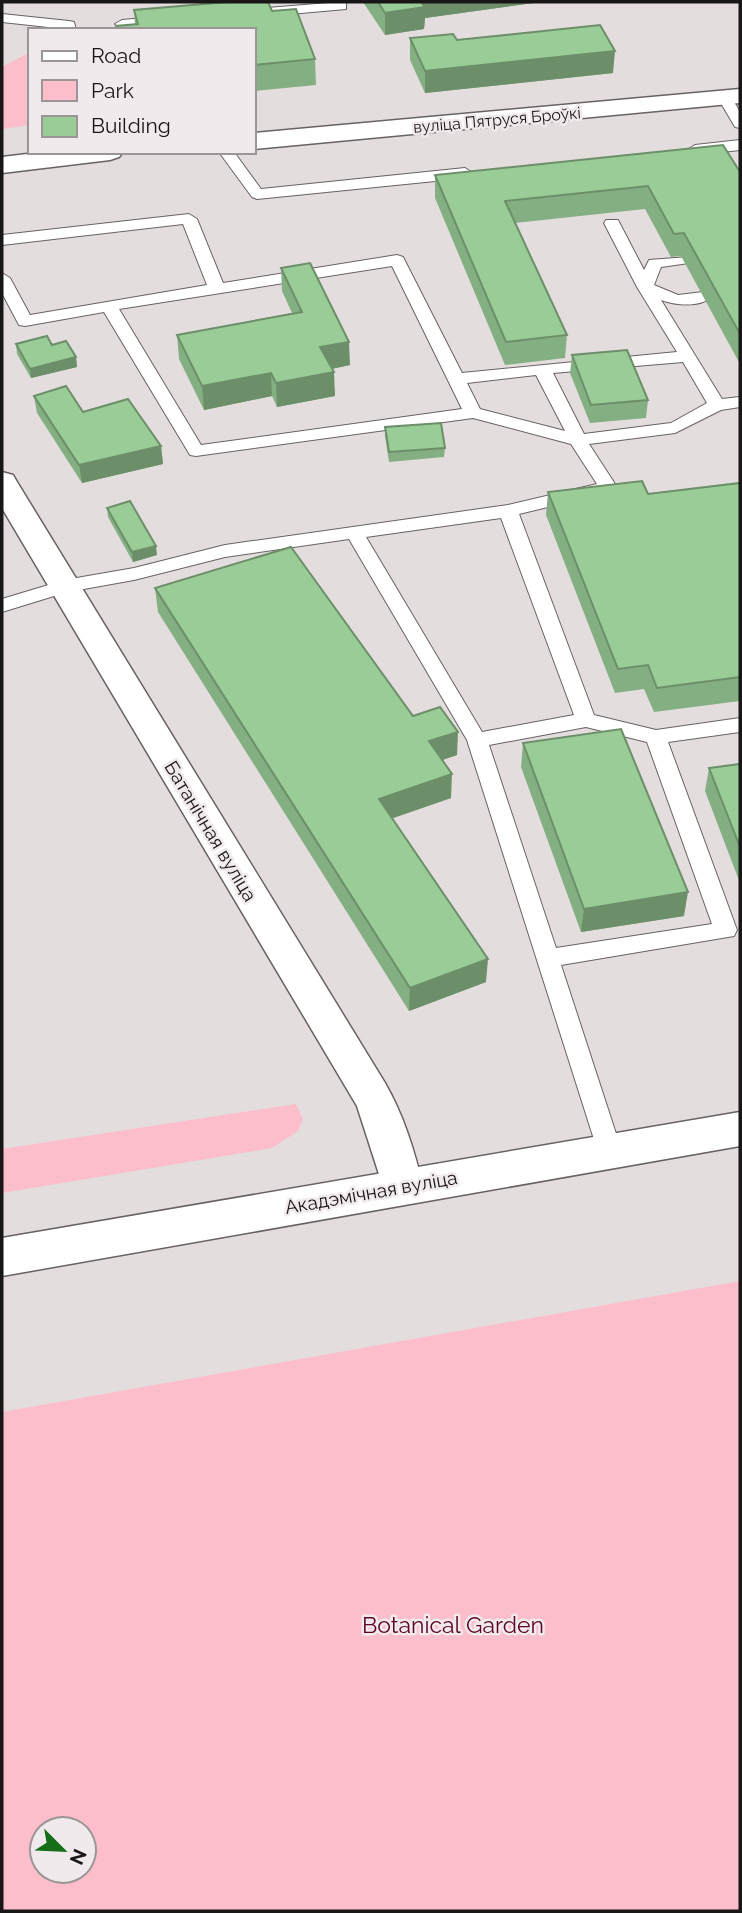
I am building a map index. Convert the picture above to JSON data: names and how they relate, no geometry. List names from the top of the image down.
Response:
{
  "streets": {
    "street": ["вуліца Пятруся Броўкі", "Батанічная вуліца", "Акадэмічная вуліца"]
  },
  "crossings": [
    ["Батанічная вуліца", "Акадэмічная вуліца"]
  ],
  "parks": ["Botanical Garden"],
  "legend": ["Road", "Park", "Building"],
  "north": "bottom right"
}
